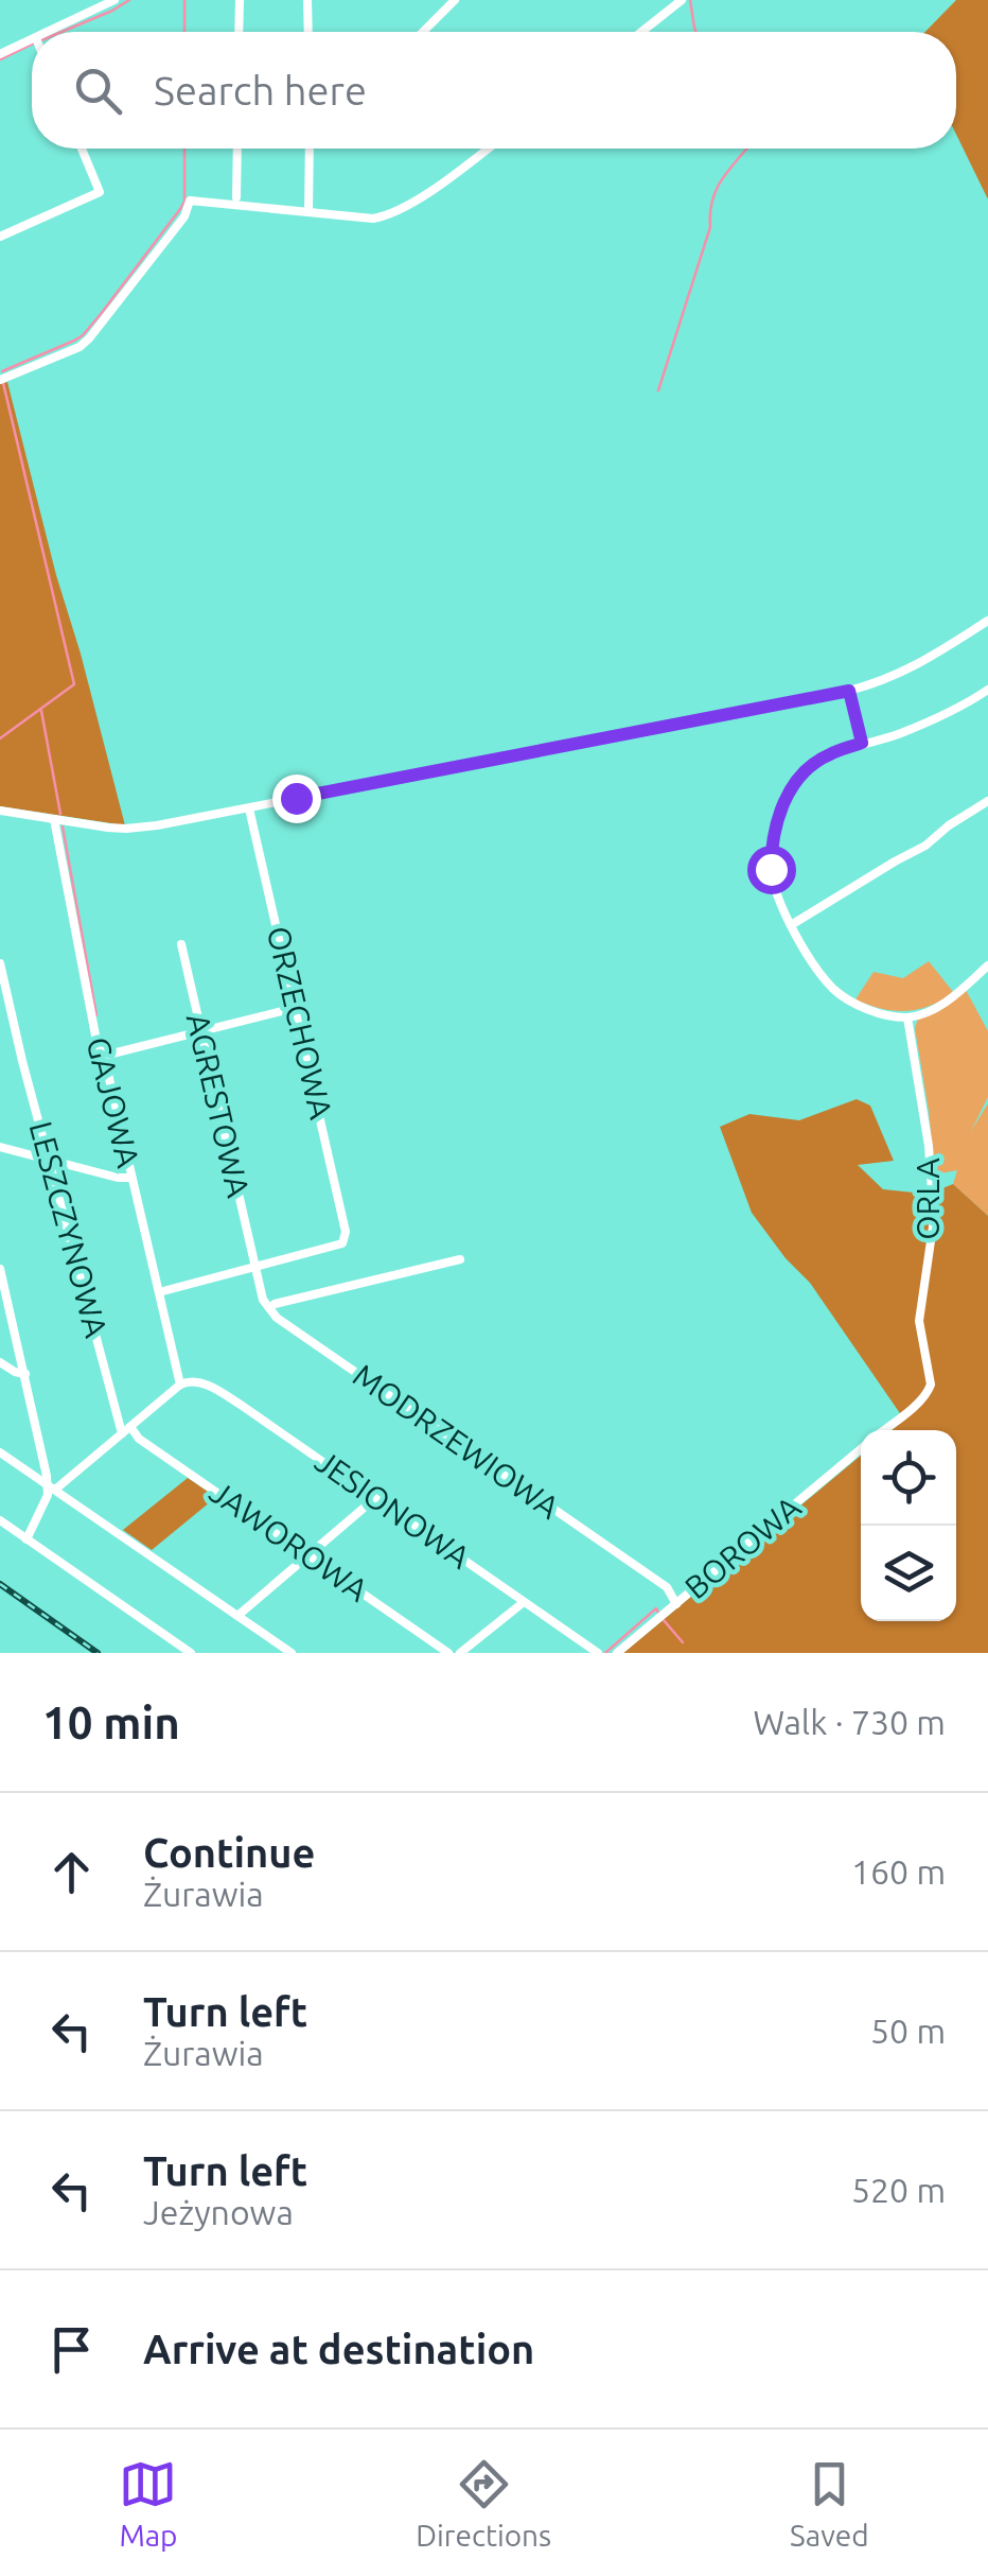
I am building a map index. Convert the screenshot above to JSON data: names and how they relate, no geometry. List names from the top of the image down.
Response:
{
  "streets": {
    "street": [
      "ORZECHOWA",
      "GAJOWA",
      "AGRESTOWA",
      "ORLA",
      "LESZCZYNOWA",
      "MODRZEWIOWA",
      "JESIONOWA",
      "JAWOROWA",
      "BOROWA"
    ]
  },
  "crossings": [
    ["ORZECHOWA", "AGRESTOWA"],
    ["GAJOWA", "JESIONOWA"],
    ["ORLA", "BOROWA"],
    ["LESZCZYNOWA", "JAWOROWA"],
    ["MODRZEWIOWA", "BOROWA"]
  ],
  "page": {
    "search": "Search here",
    "heading": ["10 min", "Walk · 730 m"],
    "list": [
      ["Continue", "Żurawia", "160 m"],
      ["Turn left", "Żurawia", "50 m"],
      ["Turn left", "Jeżynowa", "520 m"],
      "Arrive at destination"
    ],
    "nav": ["Map", "Directions", "Saved"]
  }
}
